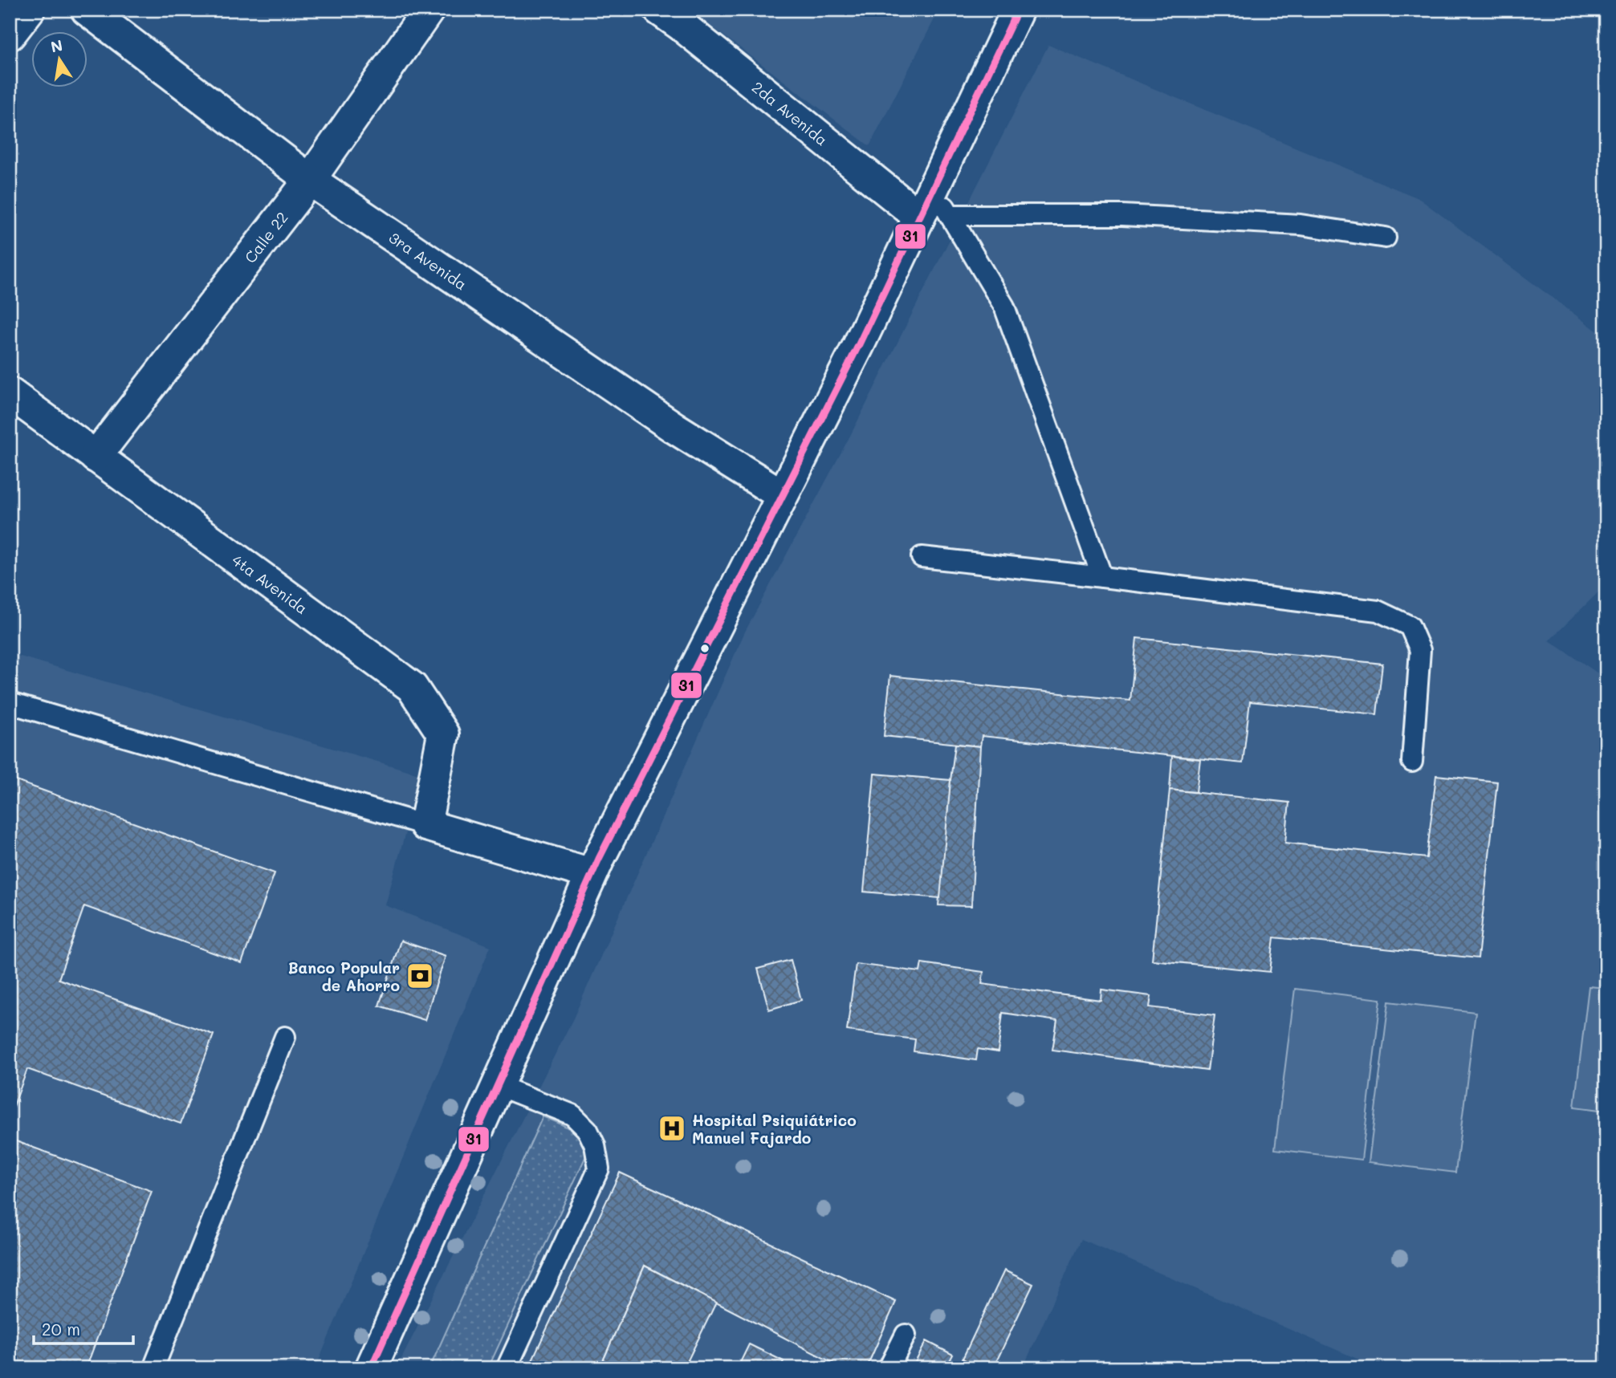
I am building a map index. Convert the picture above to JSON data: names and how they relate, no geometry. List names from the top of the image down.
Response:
{
  "streets": {
    "street": [
      "2da Avenida",
      "Calle 22",
      "3ra Avenida",
      "4ta Avenida"
    ]
  },
  "crossings": [
    ["Calle 22", "3ra Avenida"],
    ["Calle 22", "4ta Avenida"]
  ],
  "places": {
    "bank": ["Banco Popular de Ahorro"],
    "hospital": ["Hospital Psiquiátrico Manuel Fajardo"]
  },
  "lines": ["transit line 31"],
  "scale_bar": "20 m",
  "north": "top"
}
